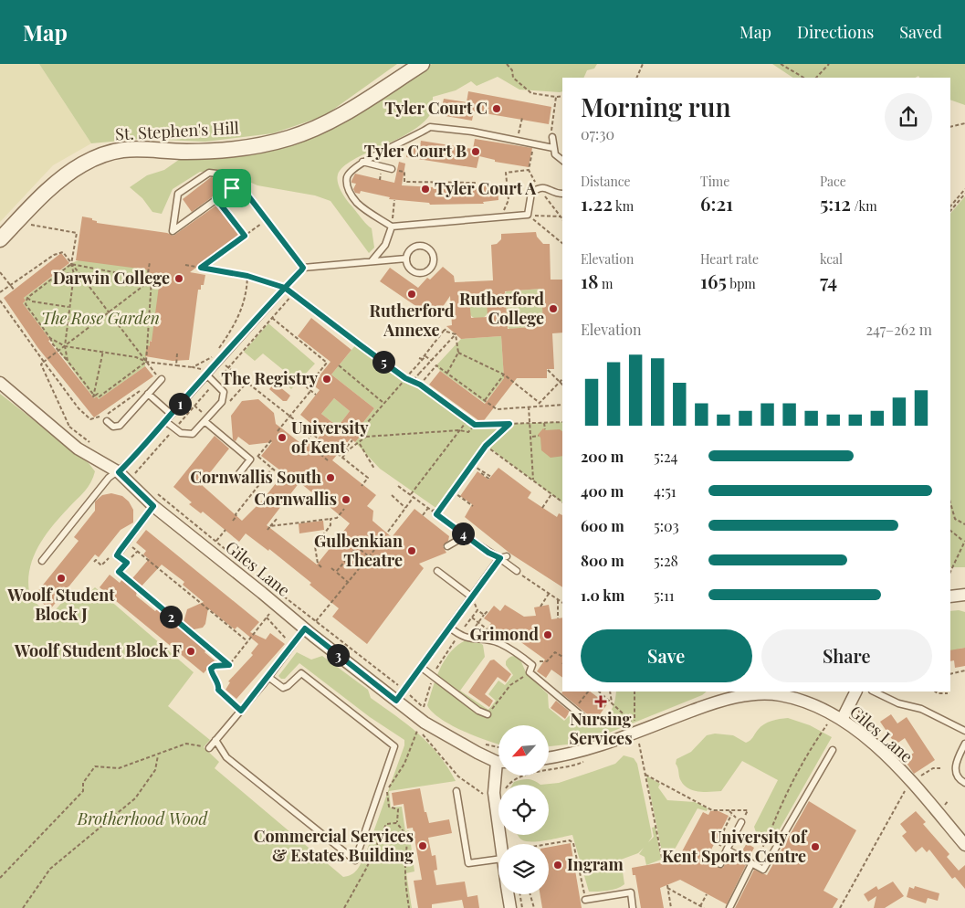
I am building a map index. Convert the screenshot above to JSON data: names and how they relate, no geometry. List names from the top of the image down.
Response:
{
  "streets": {
    "street": ["St. Stephen's Hill", "Giles Lane"]
  },
  "parks": ["The Rose Garden", "Brotherhood Wood"],
  "places": {
    "other": [
      "Tyler Court C",
      "Tyler Court B",
      "Tyler Court A",
      "Darwin College",
      "Rutherford Annexe",
      "Rutherford College",
      "The Registry",
      "University of Kent",
      "Cornwallis South",
      "Cornwallis",
      "Gulbenkian Theatre",
      "Woolf Student Block J",
      "Grimond",
      "Woolf Student Block F",
      "Commercial Services & Estates Building",
      "University of Kent Sports Centre",
      "Ingram"
    ],
    "health": ["Nursing Services"]
  },
  "north": "bottom left",
  "page": {
    "header": "Map",
    "nav": ["Map", "Directions", "Saved"],
    "heading": ["Morning run", "07:30"],
    "stats": [
      ["Distance", "1.22 km"],
      ["Time", "6:21"],
      ["Pace", "5:12 /km"],
      ["Elevation", "18 m"],
      ["Heart rate", "165 bpm"],
      ["kcal", "74"]
    ],
    "chart": ["Elevation", "247–262 m"],
    "pins": [
      "5",
      "1",
      "4",
      "2",
      "3"
    ],
    "list": [
      {
        "name": "200 m",
        "note": "5:24"
      },
      {
        "name": "400 m",
        "note": "4:51"
      },
      {
        "name": "600 m",
        "note": "5:03"
      },
      {
        "name": "800 m",
        "note": "5:28"
      },
      {
        "name": "1.0 km",
        "note": "5:11"
      }
    ],
    "buttons": ["Save", "Share"]
  }
}
